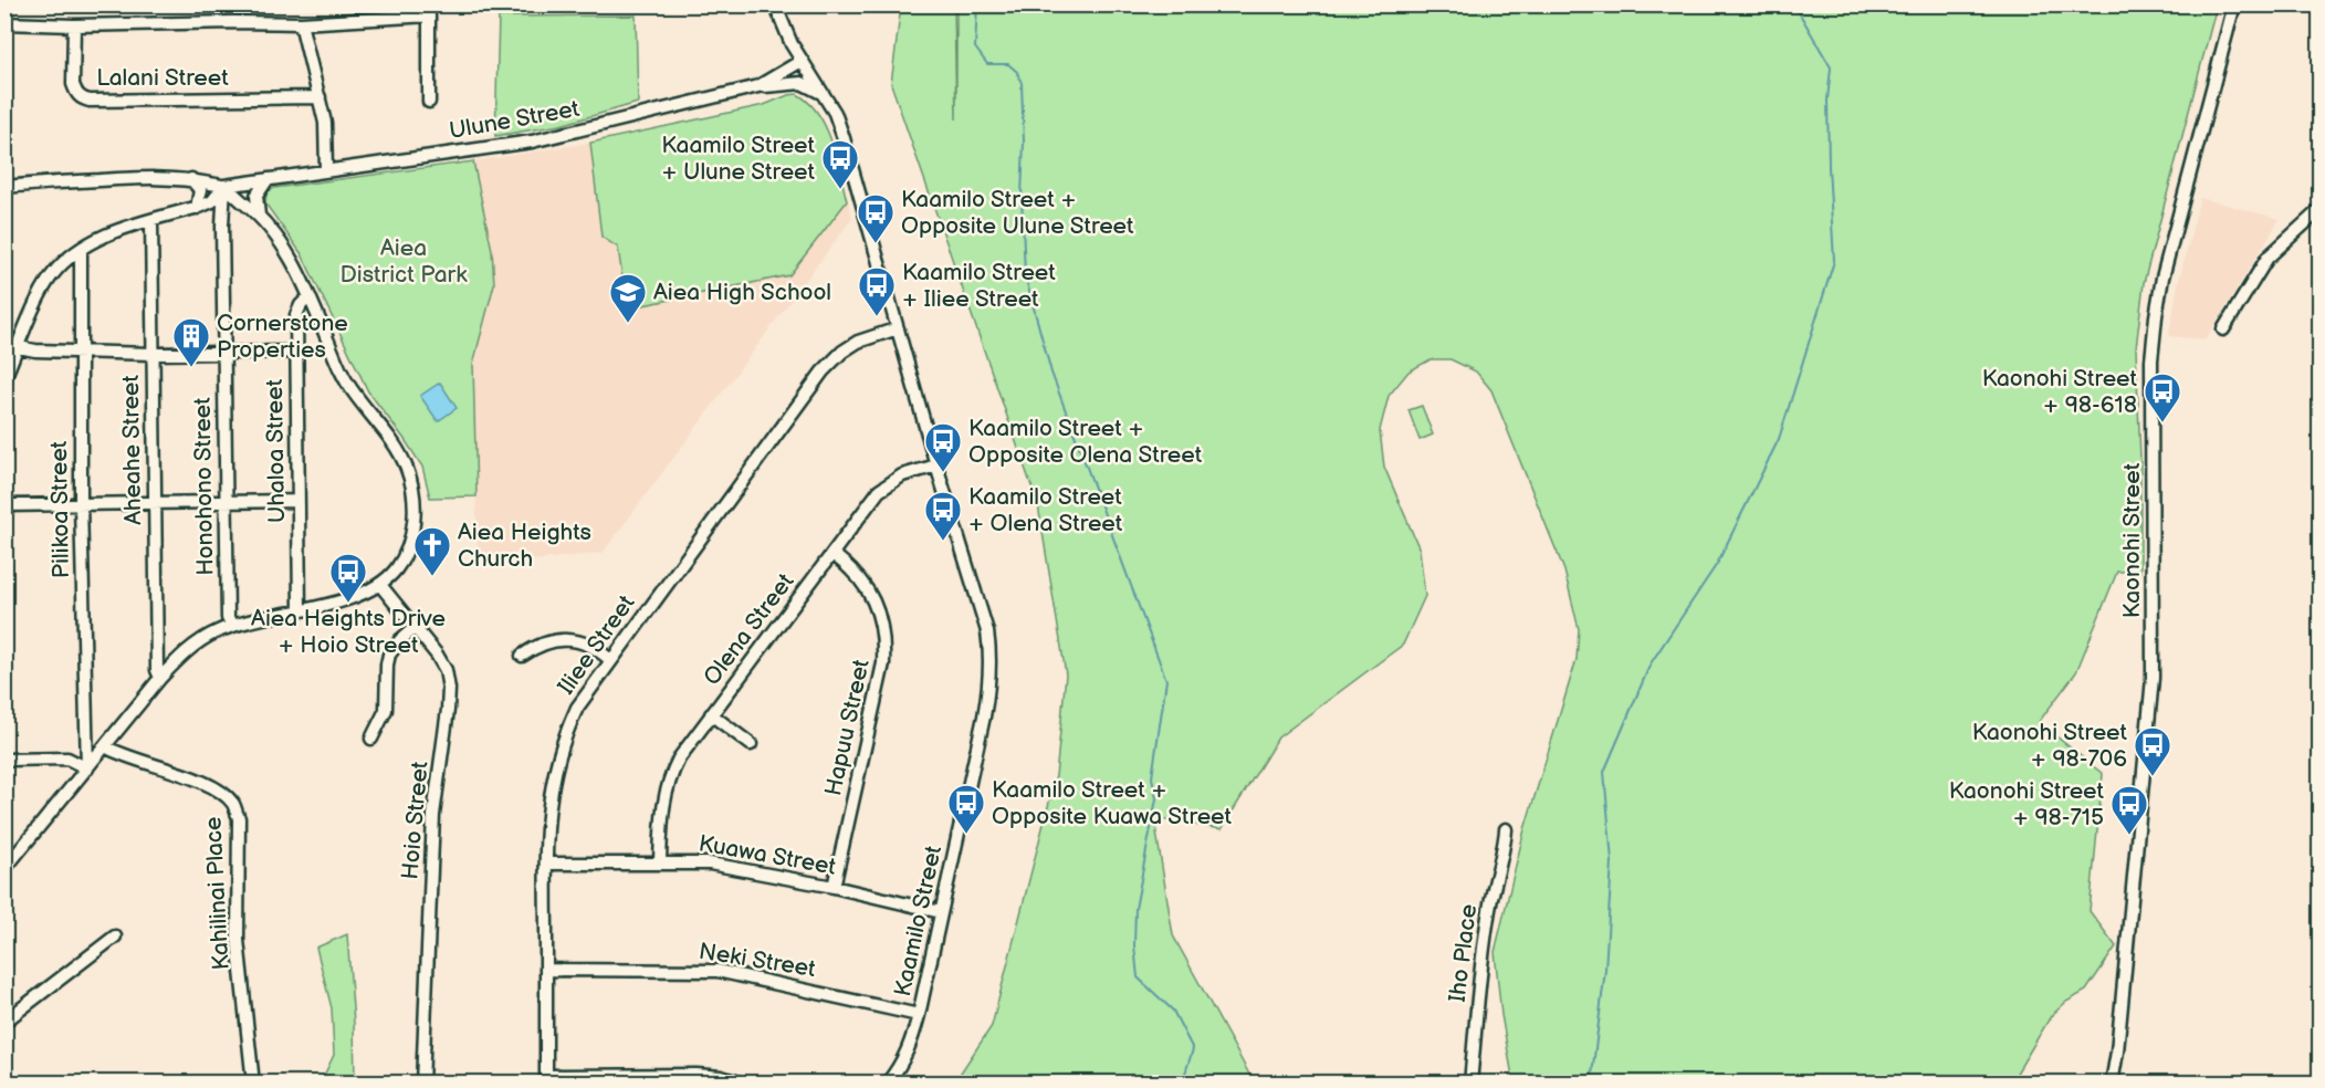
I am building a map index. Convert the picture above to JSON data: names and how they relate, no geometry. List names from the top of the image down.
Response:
{
  "streets": {
    "street": [
      "Lalani Street",
      "Ulune Street",
      "Aheahe Street",
      "Uhaloa Street",
      "Honohono Street",
      "Pilikoa Street",
      "Kaonohi Street",
      "Olena Street",
      "Iliee Street",
      "Hapuu Street",
      "Hoio Street",
      "Kuawa Street",
      "Kahilinai Place",
      "Kaamilo Street",
      "Iho Place",
      "Neki Street"
    ]
  },
  "crossings": [
    ["Ulune Street", "Honohono Street"],
    ["Ulune Street", "Kaamilo Street"],
    ["Olena Street", "Hapuu Street"],
    ["Olena Street", "Kuawa Street"],
    ["Olena Street", "Kaamilo Street"],
    ["Iliee Street", "Kuawa Street"],
    ["Iliee Street", "Kaamilo Street"],
    ["Iliee Street", "Neki Street"],
    ["Hapuu Street", "Kuawa Street"],
    ["Kuawa Street", "Kaamilo Street"],
    ["Kaamilo Street", "Neki Street"]
  ],
  "parks": ["Aiea District Park"],
  "places": {
    "bus stop": [
      "Kaamilo Street + Ulune Street",
      "Kaamilo Street + Opposite Ulune Street",
      "Kaamilo Street + Iliee Street",
      "Kaonohi Street + 98-618",
      "Kaamilo Street + Opposite Olena Street",
      "Kaamilo Street + Olena Street",
      "Aiea Heights Drive + Hoio Street",
      "Kaonohi Street + 98-706",
      "Kaamilo Street + Opposite Kuawa Street",
      "Kaonohi Street + 98-715"
    ],
    "school or university": ["Aiea High School"],
    "building": ["Cornerstone Properties"],
    "church": ["Aiea Heights Church"]
  }
}
